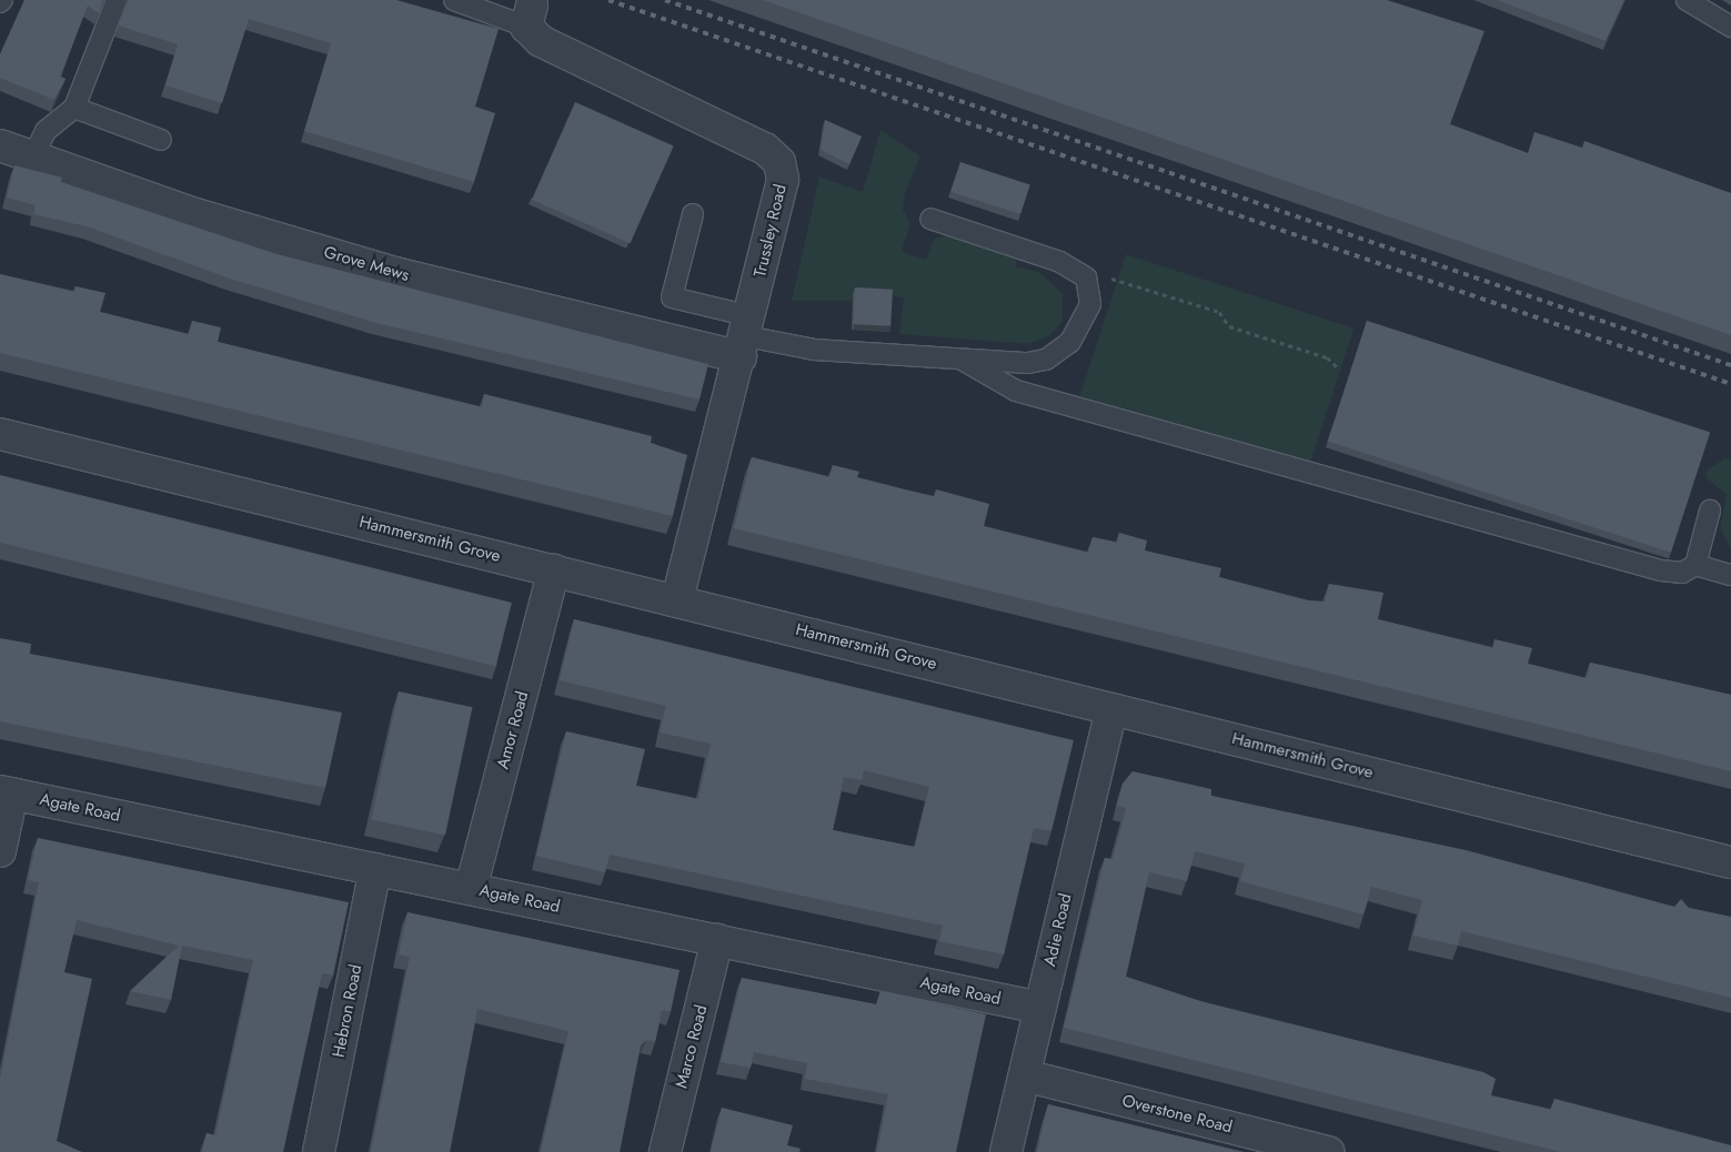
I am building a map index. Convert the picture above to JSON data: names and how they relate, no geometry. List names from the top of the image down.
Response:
{
  "streets": {
    "street": [
      "Trussley Road",
      "Grove Mews",
      "Hammersmith Grove",
      "Amor Road",
      "Agate Road",
      "Adie Road",
      "Hebron Road",
      "Marco Road",
      "Overstone Road"
    ]
  },
  "crossings": [
    ["Trussley Road", "Grove Mews"],
    ["Trussley Road", "Hammersmith Grove"],
    ["Hammersmith Grove", "Amor Road"],
    ["Hammersmith Grove", "Adie Road"],
    ["Amor Road", "Agate Road"],
    ["Agate Road", "Adie Road"],
    ["Agate Road", "Hebron Road"],
    ["Agate Road", "Marco Road"],
    ["Adie Road", "Overstone Road"]
  ]
}
